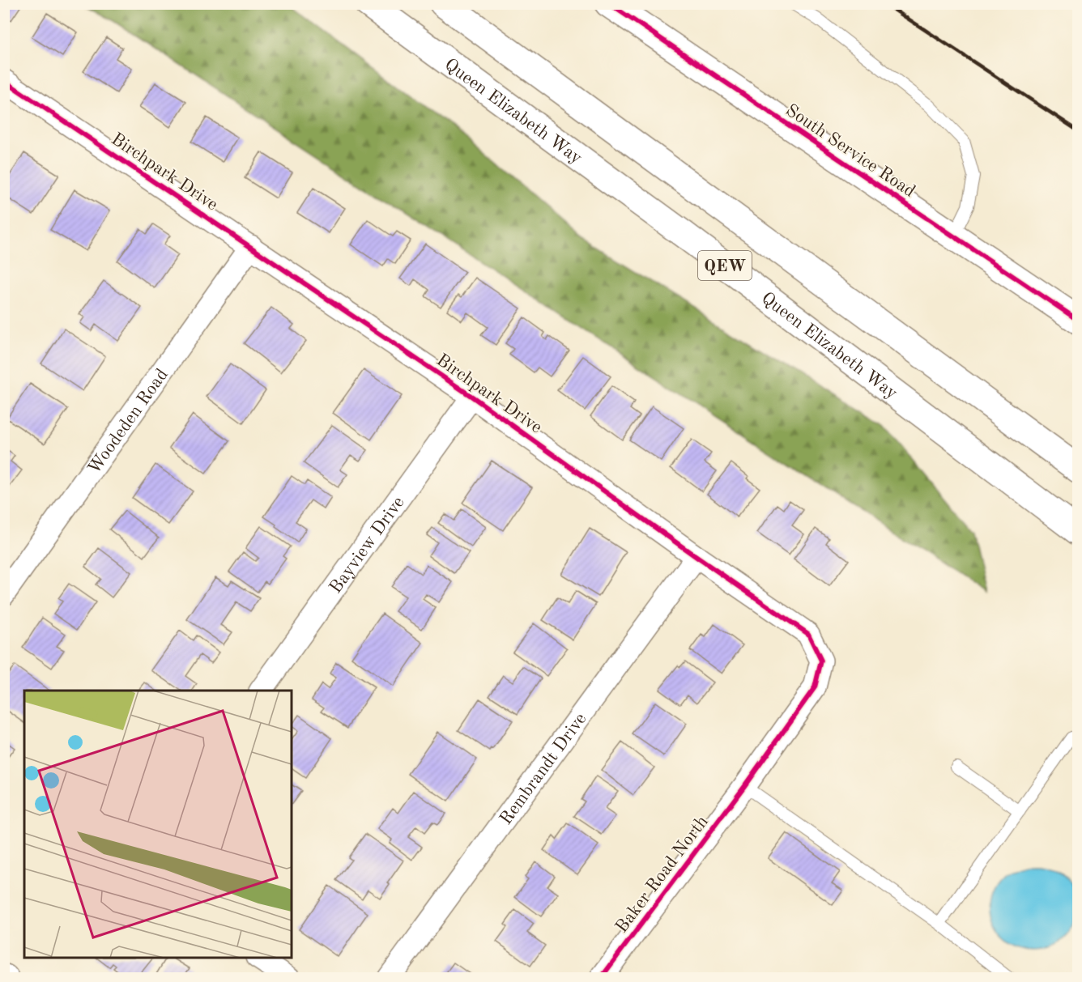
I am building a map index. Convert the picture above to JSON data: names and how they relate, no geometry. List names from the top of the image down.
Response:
{
  "streets": {
    "main road": ["Queen Elizabeth Way", "South Service Road", "QEW"],
    "street": [
      "Birchpark Drive",
      "Woodeden Road",
      "Bayview Drive",
      "Rembrandt Drive",
      "Baker Road North"
    ]
  },
  "crossings": [
    ["Birchpark Drive", "Woodeden Road"],
    ["Birchpark Drive", "Bayview Drive"],
    ["Birchpark Drive", "Rembrandt Drive"],
    ["Birchpark Drive", "Baker Road North"]
  ]
}
